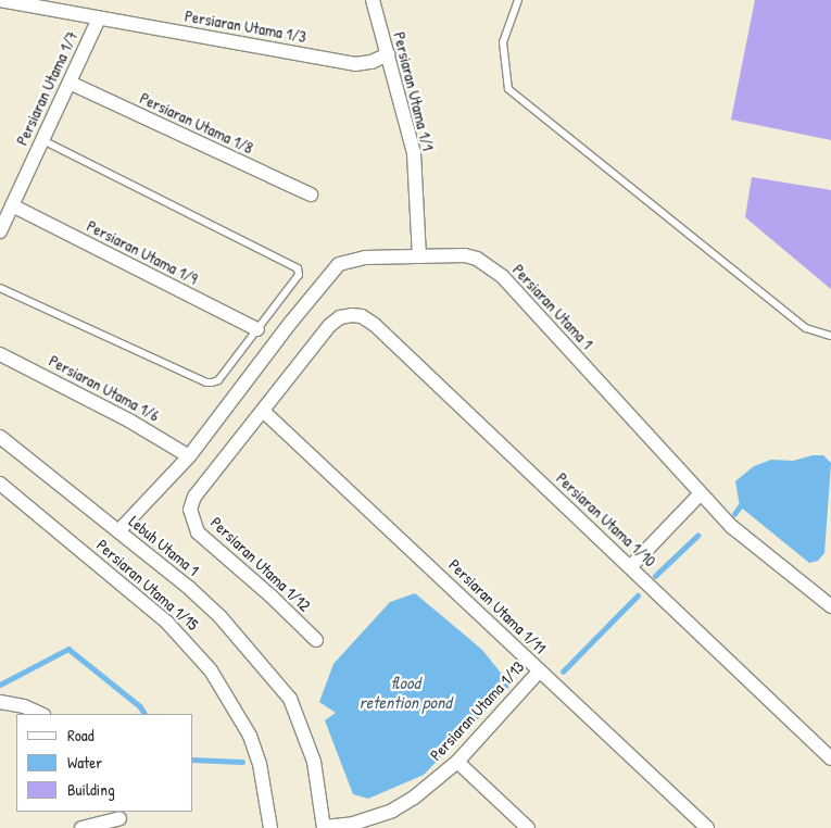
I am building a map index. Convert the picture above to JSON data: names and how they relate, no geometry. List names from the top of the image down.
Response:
{
  "streets": {
    "street": [
      "Persiaran Utama 1/3",
      "Persiaran Utama 1/7",
      "Persiaran Utama 1/1",
      "Persiaran Utama 1/8",
      "Persiaran Utama 1/9",
      "Persiaran Utama 1",
      "Persiaran Utama 1/6",
      "Persiaran Utama 1/10",
      "Lebuh Utama 1",
      "Persiaran Utama 1/12",
      "Persiaran Utama 1/15",
      "Persiaran Utama 1/11",
      "Persiaran Utama 1/13"
    ]
  },
  "crossings": [
    ["Persiaran Utama 1/3", "Persiaran Utama 1/7"],
    ["Persiaran Utama 1/3", "Persiaran Utama 1/1"],
    ["Persiaran Utama 1/7", "Persiaran Utama 1/8"],
    ["Persiaran Utama 1/7", "Persiaran Utama 1/9"],
    ["Persiaran Utama 1/1", "Persiaran Utama 1"],
    ["Persiaran Utama 1", "Persiaran Utama 1/6"],
    ["Persiaran Utama 1", "Lebuh Utama 1"],
    ["Persiaran Utama 1/10", "Persiaran Utama 1/12"],
    ["Persiaran Utama 1/10", "Persiaran Utama 1/11"],
    ["Lebuh Utama 1", "Persiaran Utama 1/13"],
    ["Persiaran Utama 1/12", "Persiaran Utama 1/11"],
    ["Persiaran Utama 1/11", "Persiaran Utama 1/13"]
  ],
  "water": ["flood retention pond"],
  "legend": ["Road", "Water", "Building"]
}
